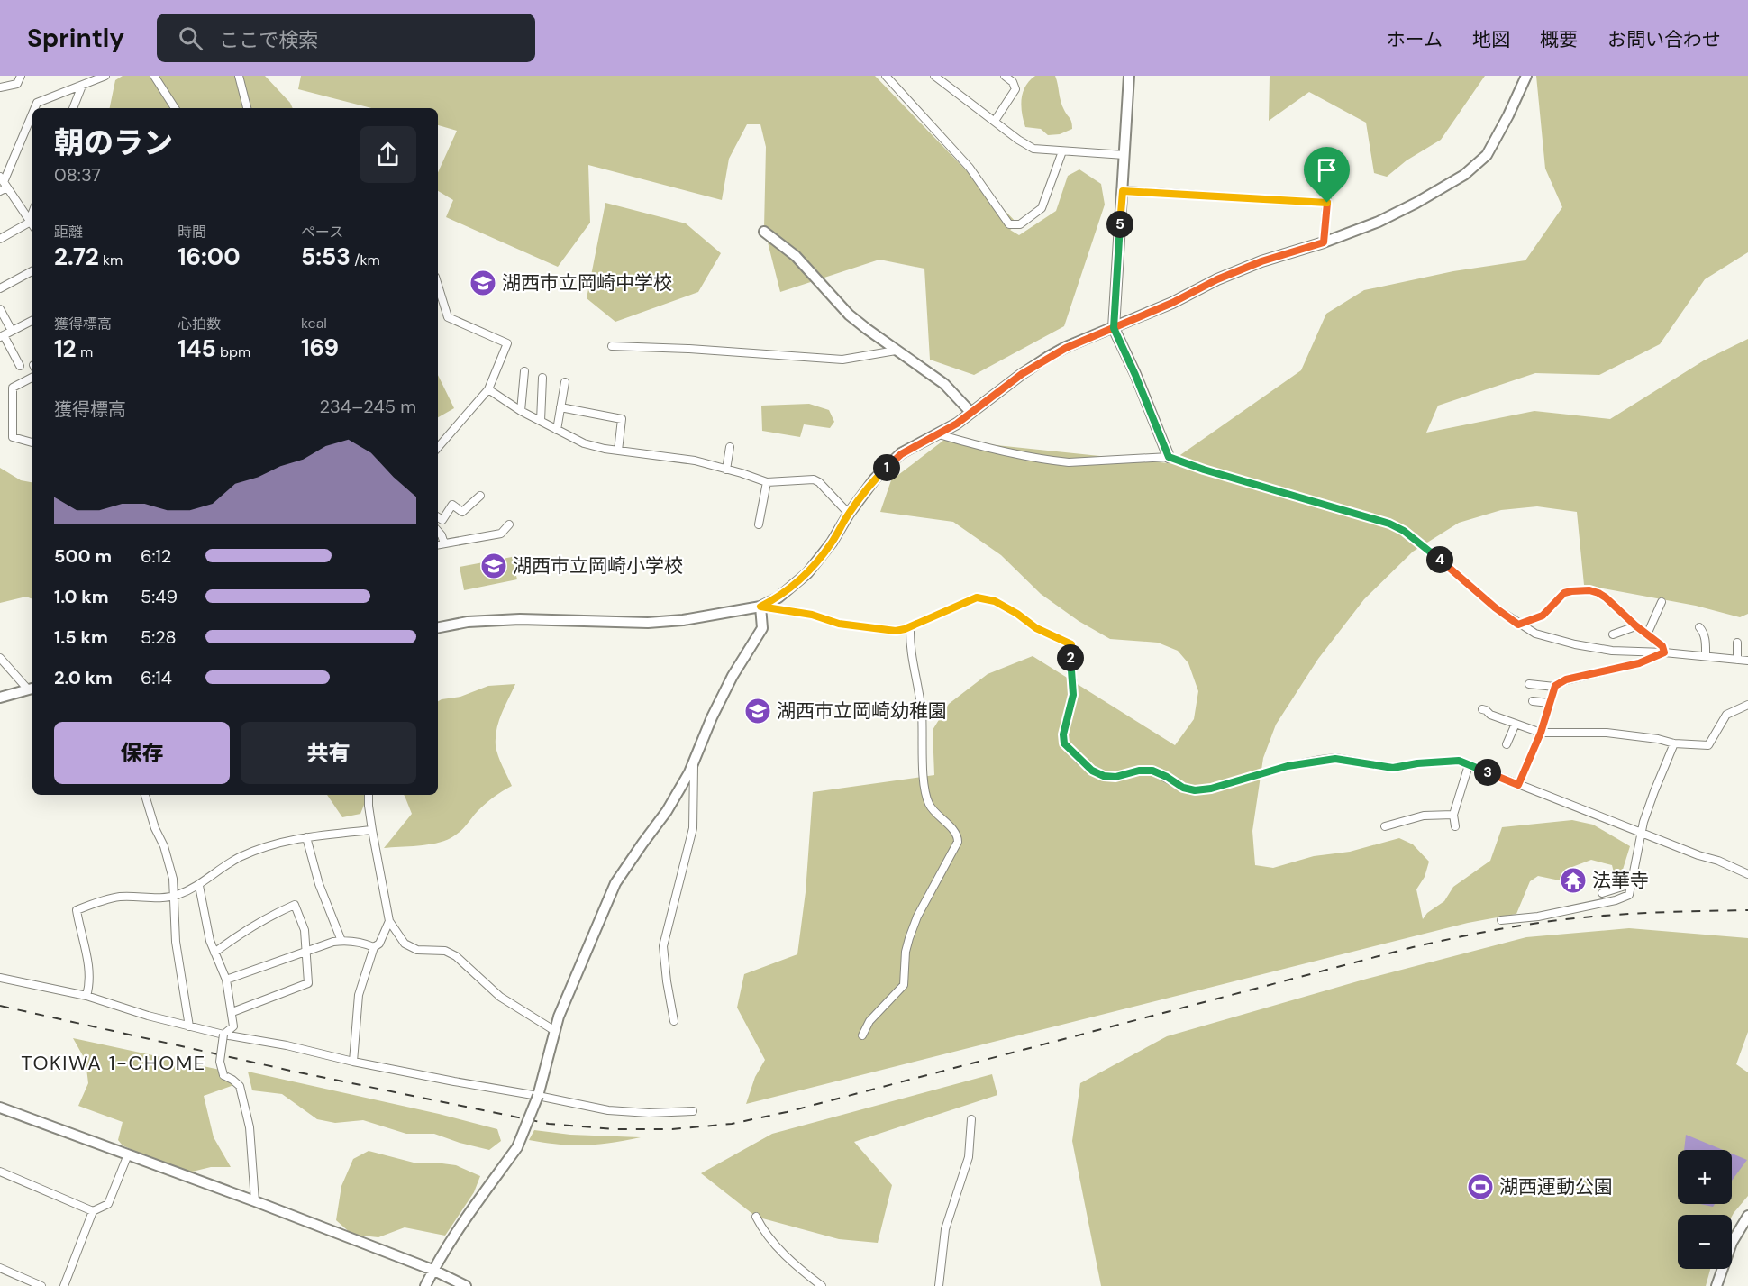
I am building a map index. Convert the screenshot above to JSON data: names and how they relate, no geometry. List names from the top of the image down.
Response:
{
  "districts": ["TOKIWA 1-CHOME"],
  "places": {
    "school or university": ["湖西市立岡崎中学校", "湖西市立岡崎小学校", "湖西市立岡崎幼稚園"],
    "temple": ["法華寺"],
    "sports": ["湖西運動公園"]
  },
  "page": {
    "header": "Sprintly",
    "search": "ここで検索",
    "nav": [
      "ホーム",
      "地図",
      "概要",
      "お問い合わせ"
    ],
    "heading": ["朝のラン", "08:37"],
    "stats": [
      ["距離", "2.72 km"],
      ["時間", "16:00"],
      ["ペース", "5:53 /km"],
      ["獲得標高", "12 m"],
      ["心拍数", "145 bpm"],
      ["kcal", "169"]
    ],
    "pins": [
      "5",
      "1",
      "4",
      "2",
      "3"
    ],
    "chart": ["獲得標高", "234–245 m"],
    "list": [
      {
        "name": "500 m",
        "note": "6:12"
      },
      {
        "name": "1.0 km",
        "note": "5:49"
      },
      {
        "name": "1.5 km",
        "note": "5:28"
      },
      {
        "name": "2.0 km",
        "note": "6:14"
      }
    ],
    "buttons": ["保存", "共有"],
    "map_buttons": ["+", "−"]
  }
}
